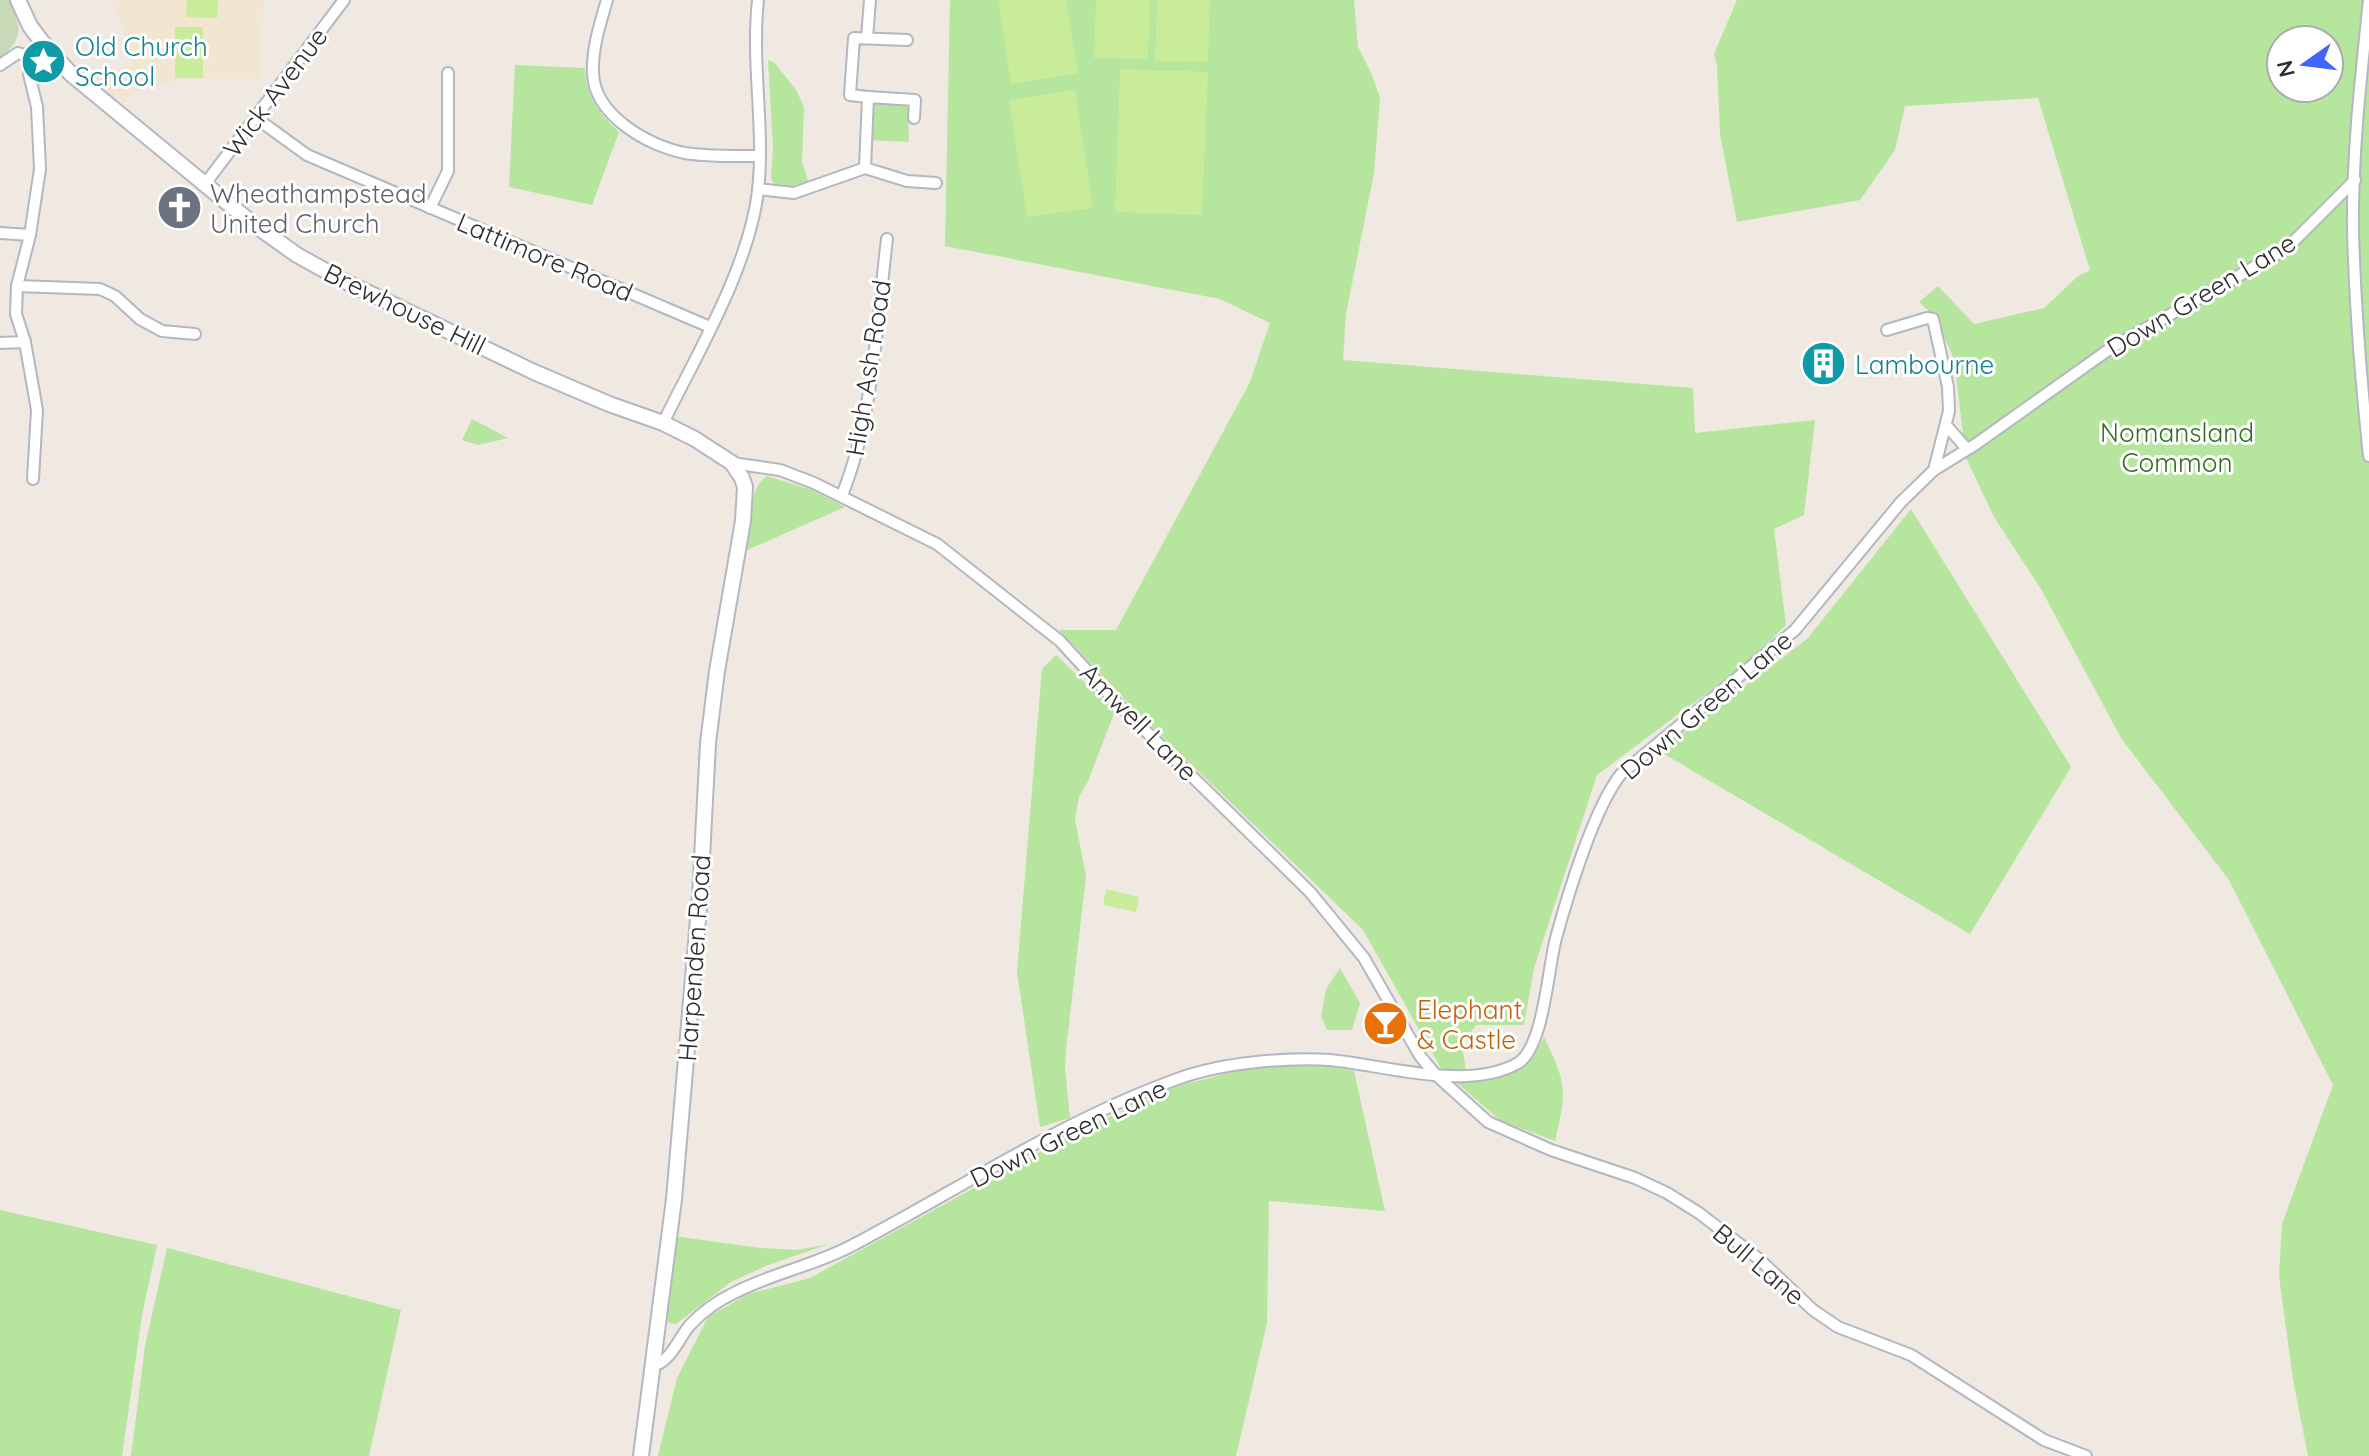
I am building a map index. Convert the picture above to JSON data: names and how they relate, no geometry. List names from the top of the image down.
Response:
{
  "streets": {
    "street": [
      "Wick Avenue",
      "Lattimore Road",
      "Down Green Lane",
      "Brewhouse Hill",
      "High Ash Road",
      "Amwell Lane",
      "Harpenden Road",
      "Bull Lane"
    ]
  },
  "crossings": [
    ["Wick Avenue", "Lattimore Road"],
    ["Wick Avenue", "Brewhouse Hill"],
    ["Down Green Lane", "Amwell Lane"],
    ["Down Green Lane", "Harpenden Road"],
    ["Down Green Lane", "Bull Lane"],
    ["Brewhouse Hill", "Amwell Lane"],
    ["High Ash Road", "Amwell Lane"],
    ["Amwell Lane", "Bull Lane"]
  ],
  "parks": ["Nomansland Common"],
  "places": {
    "place": ["Old Church School"],
    "church": ["Wheathampstead United Church"],
    "building": ["Lambourne"],
    "bar": ["Elephant & Castle"]
  },
  "north": "left"
}
